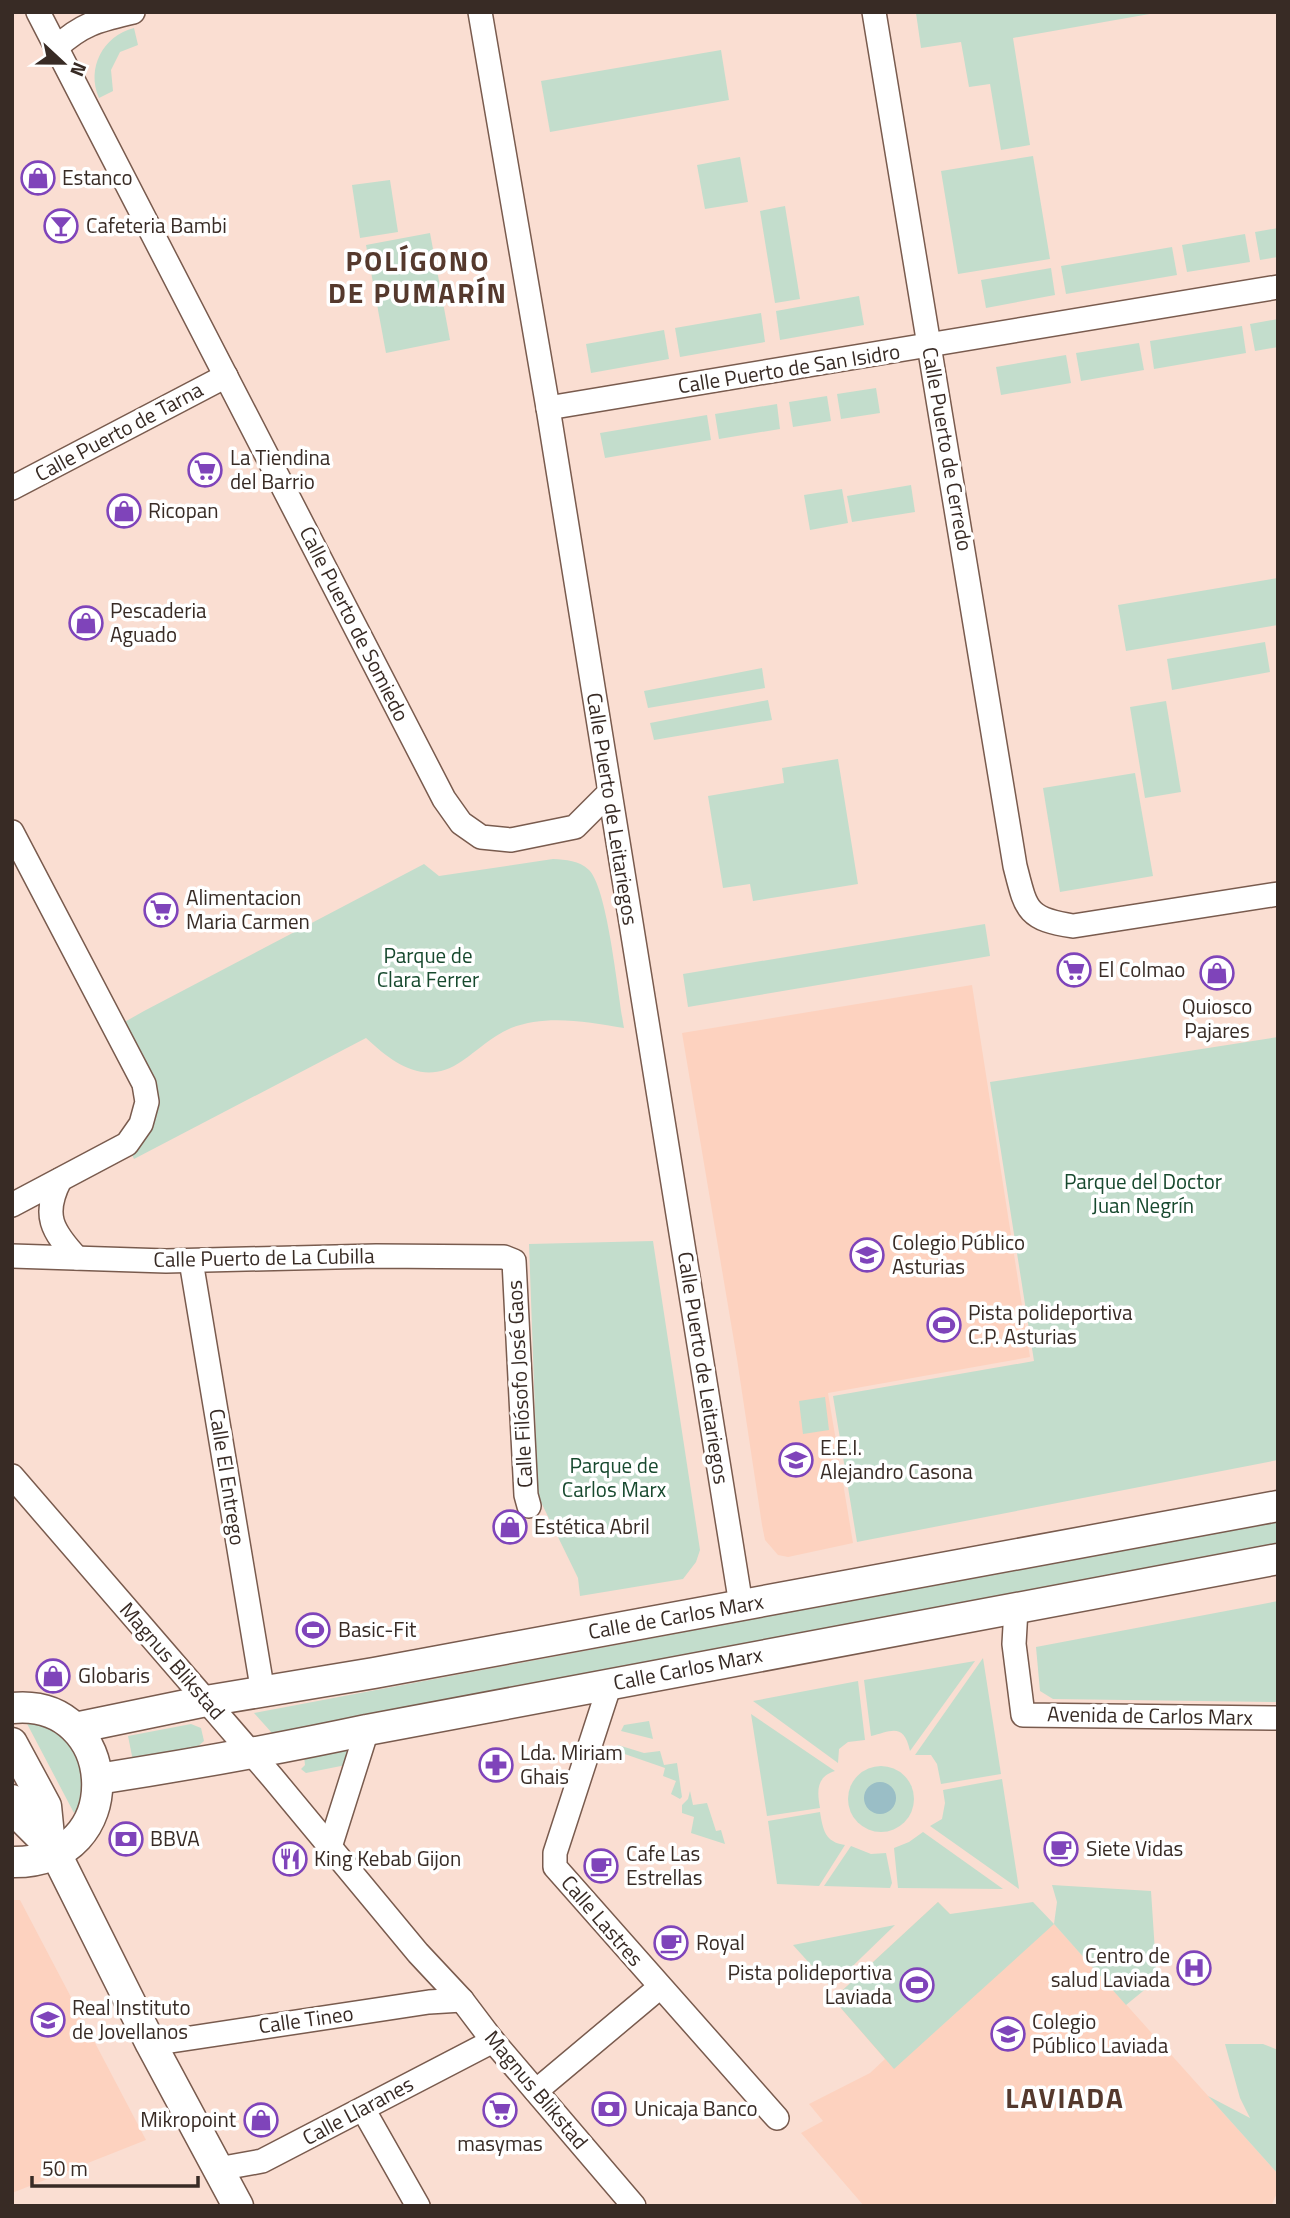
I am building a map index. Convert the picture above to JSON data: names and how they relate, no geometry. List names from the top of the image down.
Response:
{
  "streets": {
    "main road": ["Calle de Carlos Marx", "Calle Carlos Marx"],
    "street": [
      "Calle Puerto de San Isidro",
      "Calle Puerto de Tarna",
      "Calle Puerto de Cerredo",
      "Calle Puerto de Somiedo",
      "Calle Puerto de Leitariegos",
      "Calle Puerto de La Cubilla",
      "Calle Filósofo José Gaos",
      "Calle El Entrego",
      "Magnus Blikstad",
      "Avenida de Carlos Marx",
      "Calle Lastres",
      "Calle Tineo",
      "Calle Llaranes"
    ]
  },
  "crossings": [
    ["Calle Puerto de San Isidro", "Calle Puerto de Cerredo"],
    ["Calle Puerto de San Isidro", "Calle Puerto de Leitariegos"],
    ["Calle Puerto de Tarna", "Calle Puerto de Somiedo"],
    ["Calle Puerto de Somiedo", "Calle Puerto de Leitariegos"],
    ["Calle Puerto de Leitariegos", "Calle de Carlos Marx"],
    ["Calle Puerto de La Cubilla", "Calle Filósofo José Gaos"],
    ["Calle Puerto de La Cubilla", "Calle El Entrego"],
    ["Calle El Entrego", "Calle de Carlos Marx"],
    ["Calle de Carlos Marx", "Magnus Blikstad"],
    ["Magnus Blikstad", "Calle Carlos Marx"],
    ["Magnus Blikstad", "Calle Tineo"],
    ["Magnus Blikstad", "Calle Llaranes"],
    ["Calle Carlos Marx", "Avenida de Carlos Marx"],
    ["Calle Carlos Marx", "Calle Lastres"]
  ],
  "districts": ["POLÍGONO DE PUMARÍN", "LAVIADA"],
  "parks": ["Parque de Clara Ferrer", "Parque del Doctor Juan Negrín", "Parque de Carlos Marx"],
  "places": {
    "shop": [
      "Estanco",
      "Ricopan",
      "Pescaderia Aguado",
      "Quiosco Pajares",
      "Estética Abril",
      "Globaris",
      "Mikropoint"
    ],
    "bar": ["Cafeteria Bambi"],
    "supermarket": [
      "La Tiendina del Barrio",
      "Alimentacion Maria Carmen",
      "El Colmao",
      "masymas"
    ],
    "school or university": [
      "Colegio Público Asturias",
      "E.E.I. Alejandro Casona",
      "Real Instituto de Jovellanos",
      "Colegio Público Laviada"
    ],
    "sports": ["Pista polideportiva C.P. Asturias", "Basic-Fit", "Pista polideportiva Laviada"],
    "pharmacy": ["Lda. Miriam Ghais"],
    "bank": ["BBVA", "Unicaja Banco"],
    "cafe": ["Siete Vidas", "Cafe Las Estrellas", "Royal"],
    "restaurant": ["King Kebab Gijon"],
    "hospital": ["Centro de salud Laviada"]
  },
  "scale_bar": "50 m",
  "north": "right"
}
